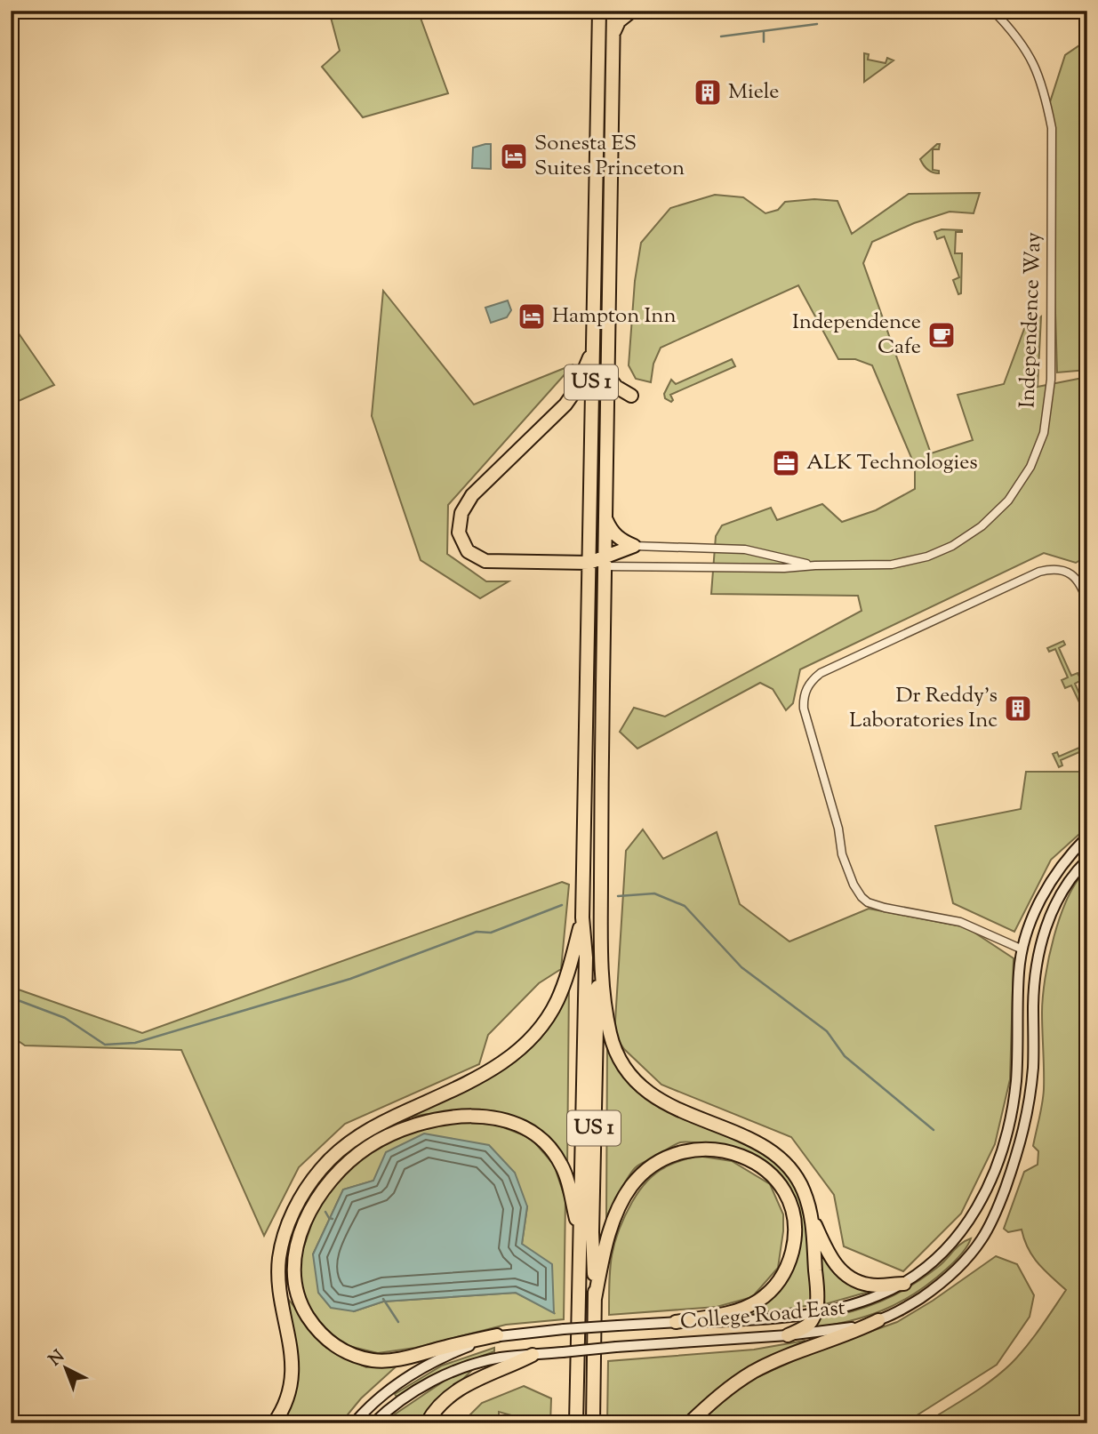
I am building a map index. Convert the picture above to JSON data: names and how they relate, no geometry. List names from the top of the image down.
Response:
{
  "streets": {
    "highway": ["US 1"],
    "street": ["Independence Way", "College Road East"]
  },
  "crossings": [
    ["Independence Way", "US 1"]
  ],
  "places": {
    "building": ["Miele", "Dr Reddy's Laboratories Inc"],
    "hotel": ["Sonesta ES Suites Princeton", "Hampton Inn"],
    "cafe": ["Independence Cafe"],
    "office": ["ALK Technologies"]
  },
  "north": "top left"
}
